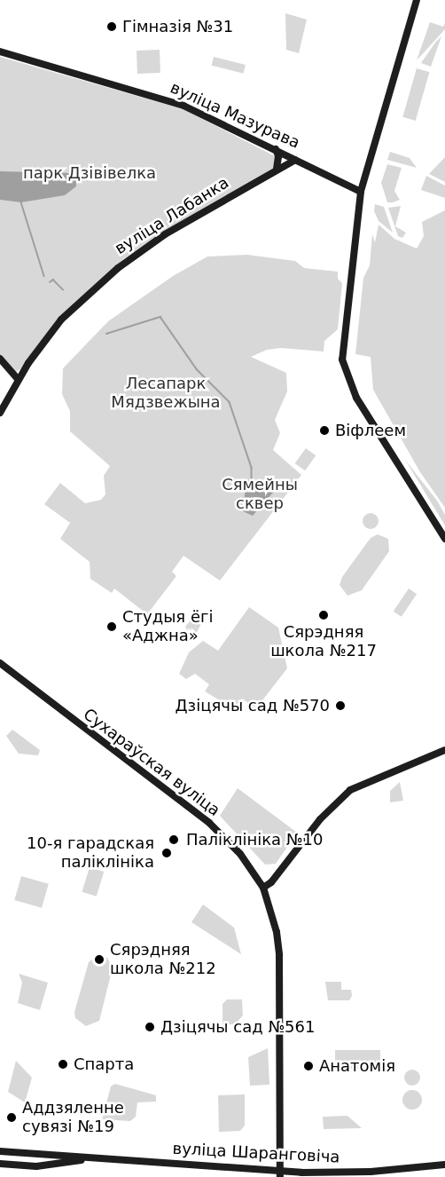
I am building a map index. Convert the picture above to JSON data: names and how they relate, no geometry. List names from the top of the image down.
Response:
{
  "streets": {
    "main road": [
      "вуліца Мазурава",
      "вуліца Лабанка",
      "Сухараўская вуліца",
      "вуліца Шаранговіча"
    ]
  },
  "crossings": [
    ["вуліца Мазурава", "вуліца Лабанка"],
    ["Сухараўская вуліца", "вуліца Шаранговіча"]
  ],
  "parks": ["парк Дзівівелка", "Лесапарк Мядзвежына", "Сямейны сквер"],
  "places": [
    "Гімназія №31",
    "Віфлеем",
    "Сярэдняя школа №217",
    "Студыя ёгі «Аджна»",
    "Дзіцячы сад №570",
    "Паліклініка №10",
    "10-я гарадская паліклініка",
    "Сярэдняя школа №212",
    "Дзіцячы сад №561",
    "Спарта",
    "Анатомія",
    "Аддзяленне сувязі №19"
  ]
}
